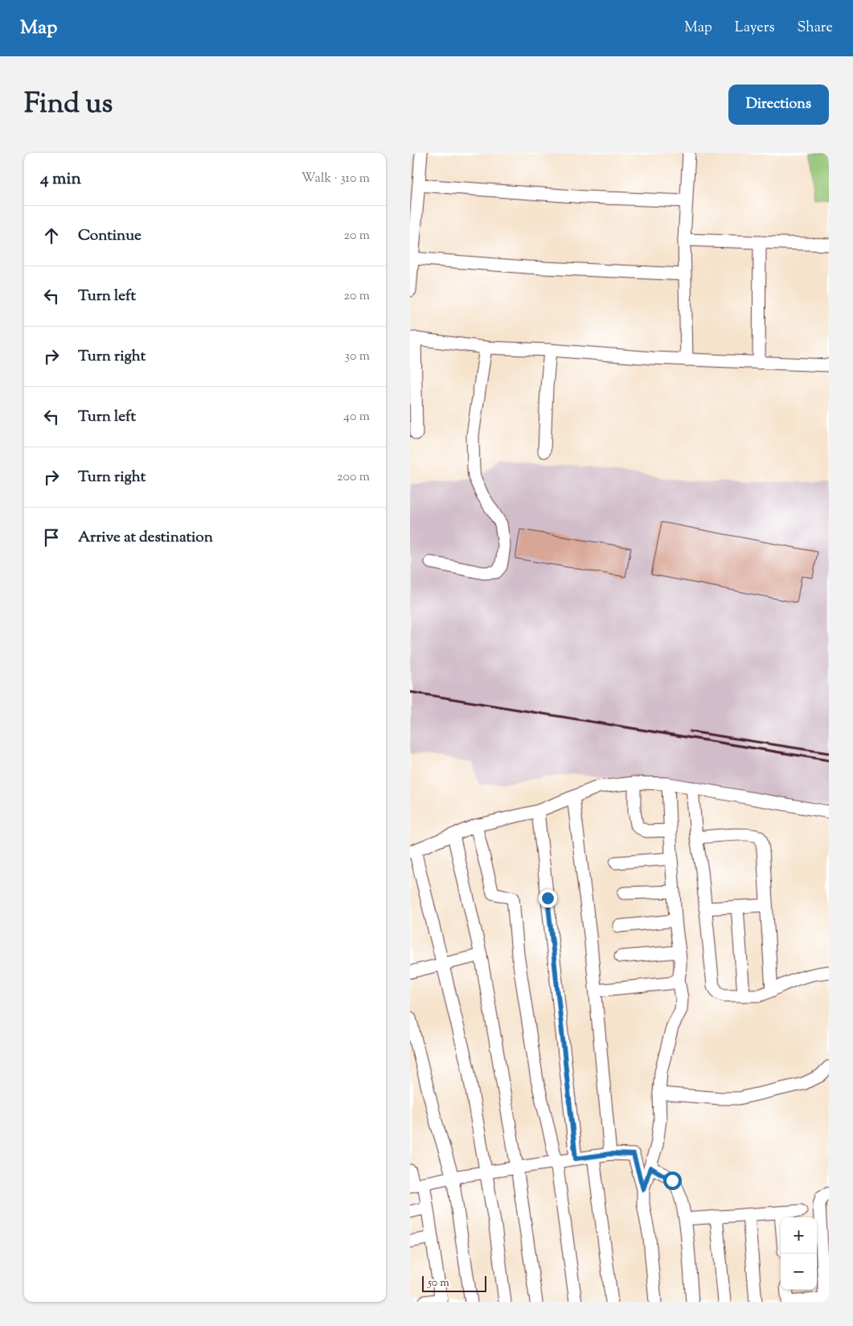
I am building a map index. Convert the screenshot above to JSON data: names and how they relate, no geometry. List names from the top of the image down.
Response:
{
  "scale_bar": "50 m",
  "page": {
    "header": "Map",
    "nav": ["Map", "Layers", "Share"],
    "title": "Find us",
    "buttons": "Directions",
    "heading": ["4 min", "Walk · 310 m"],
    "list": [
      ["Continue", "20 m"],
      ["Turn left", "20 m"],
      ["Turn right", "30 m"],
      ["Turn left", "40 m"],
      ["Turn right", "200 m"],
      "Arrive at destination"
    ],
    "map_buttons": ["+", "−"],
    "scale": "50 m"
  }
}
